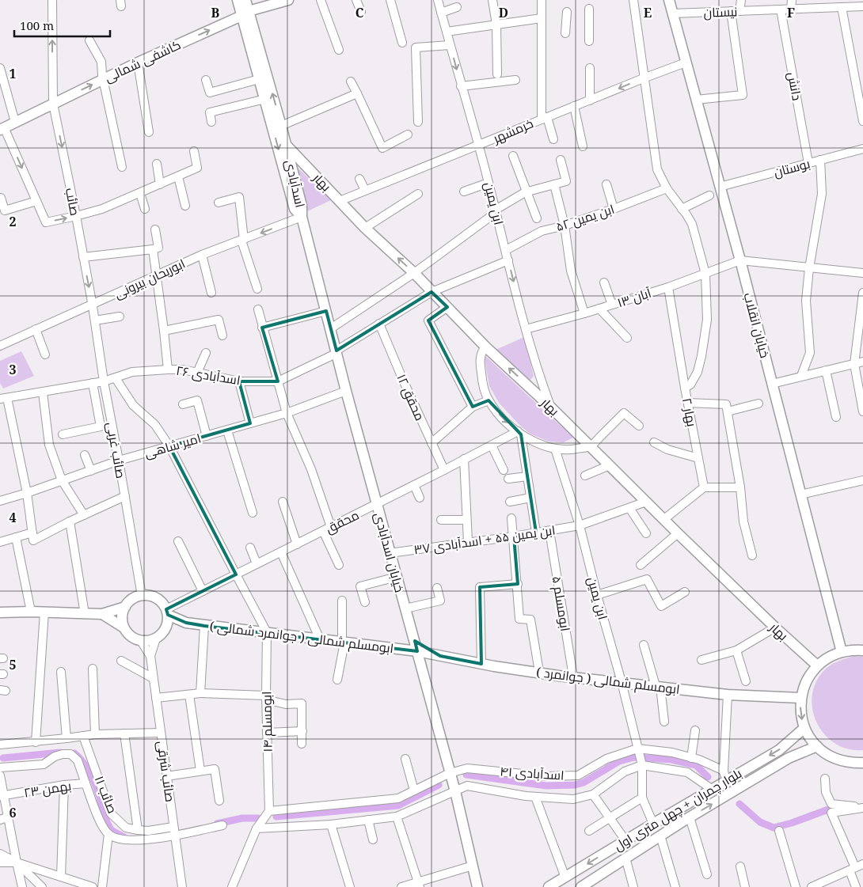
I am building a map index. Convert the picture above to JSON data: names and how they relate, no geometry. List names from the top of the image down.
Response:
{
  "streets": {
    "main road": [
      "کاشفی شمالی",
      "بهار",
      "اسدآبادی",
      "خیابان انقلاب",
      "خیابان اسدآبادی",
      "ابومسلم شمالی ( جوانمرد شمالی )",
      "ابومسلم شمالی ( جوانمرد )",
      "بلوار چمران + چهل متری اول"
    ],
    "street": [
      "نیستان",
      "دانش",
      "خرمشهر",
      "بوستان",
      "صائب",
      "ابن یمین",
      "ابن یمین ۵۲",
      "ابوریحان بیرونی",
      "۱۳ آبان",
      "اسدآبادی ۲۶",
      "محقق ۱۲",
      "بهار ۲",
      "امیر شاهی",
      "صائب غربی",
      "محقق",
      "ابن یمین ۵۵ + اسدآبادی ۳۷",
      "ابومسلم ۵",
      "ابومسلم ۱۴",
      "صائب شرقی",
      "اسدآبادی ۴۱",
      "بهمن ۲۳",
      "صائب ۱۱"
    ]
  },
  "crossings": [
    ["نیستان", "دانش"],
    ["نیستان", "خیابان انقلاب"],
    ["کاشفی شمالی", "اسدآبادی"],
    ["کاشفی شمالی", "صائب"],
    ["دانش", "بوستان"],
    ["خرمشهر", "بهار"],
    ["خرمشهر", "ابن یمین"],
    ["خرمشهر", "خیابان انقلاب"],
    ["بوستان", "خیابان انقلاب"],
    ["بهار", "اسدآبادی"],
    ["بهار", "ابن یمین"],
    ["بهار", "اسدآبادی ۲۶"],
    ["بهار", "ابن یمین ۵۵ + اسدآبادی ۳۷"],
    ["اسدآبادی", "ابوریحان بیرونی"],
    ["اسدآبادی", "خیابان اسدآبادی"],
    ["صائب", "ابوریحان بیرونی"],
    ["صائب", "صائب غربی"],
    ["ابن یمین", "ابن یمین ۵۲"],
    ["ابن یمین", "۱۳ آبان"],
    ["ابن یمین", "اسدآبادی ۲۶"],
    ["ابن یمین", "ابن یمین ۵۵ + اسدآبادی ۳۷"],
    ["ابن یمین", "ابومسلم شمالی ( جوانمرد )"],
    ["ابن یمین", "اسدآبادی ۴۱"],
    ["ابوریحان بیرونی", "صائب غربی"],
    ["ابوریحان بیرونی", "خیابان اسدآبادی"],
    ["۱۳ آبان", "خیابان انقلاب"],
    ["۱۳ آبان", "بهار ۲"],
    ["اسدآبادی ۲۶", "محقق ۱۲"],
    ["اسدآبادی ۲۶", "صائب غربی"],
    ["اسدآبادی ۲۶", "خیابان اسدآبادی"],
    ["محقق ۱۲", "محقق"],
    ["امیر شاهی", "صائب غربی"],
    ["امیر شاهی", "خیابان اسدآبادی"],
    ["صائب غربی", "محقق"],
    ["محقق", "خیابان اسدآبادی"],
    ["ابن یمین ۵۵ + اسدآبادی ۳۷", "خیابان اسدآبادی"],
    ["ابن یمین ۵۵ + اسدآبادی ۳۷", "ابومسلم ۵"],
    ["خیابان اسدآبادی", "ابومسلم شمالی ( جوانمرد شمالی )"],
    ["خیابان اسدآبادی", "ابومسلم شمالی ( جوانمرد )"],
    ["خیابان اسدآبادی", "اسدآبادی ۴۱"],
    ["ابومسلم ۵", "ابومسلم شمالی ( جوانمرد )"],
    ["ابومسلم شمالی ( جوانمرد شمالی )", "ابومسلم شمالی ( جوانمرد )"],
    ["ابومسلم شمالی ( جوانمرد شمالی )", "ابومسلم ۱۴"],
    ["ابومسلم ۱۴", "اسدآبادی ۴۱"],
    ["صائب شرقی", "صائب ۱۱"]
  ],
  "one_way": ["کاشفی شمالی"],
  "scale_bar": "100 m",
  "grid": {
    "columns": [
      "B",
      "C",
      "D",
      "E",
      "F"
    ],
    "rows": [
      "1",
      "2",
      "3",
      "4",
      "5",
      "6"
    ]
  }
}
